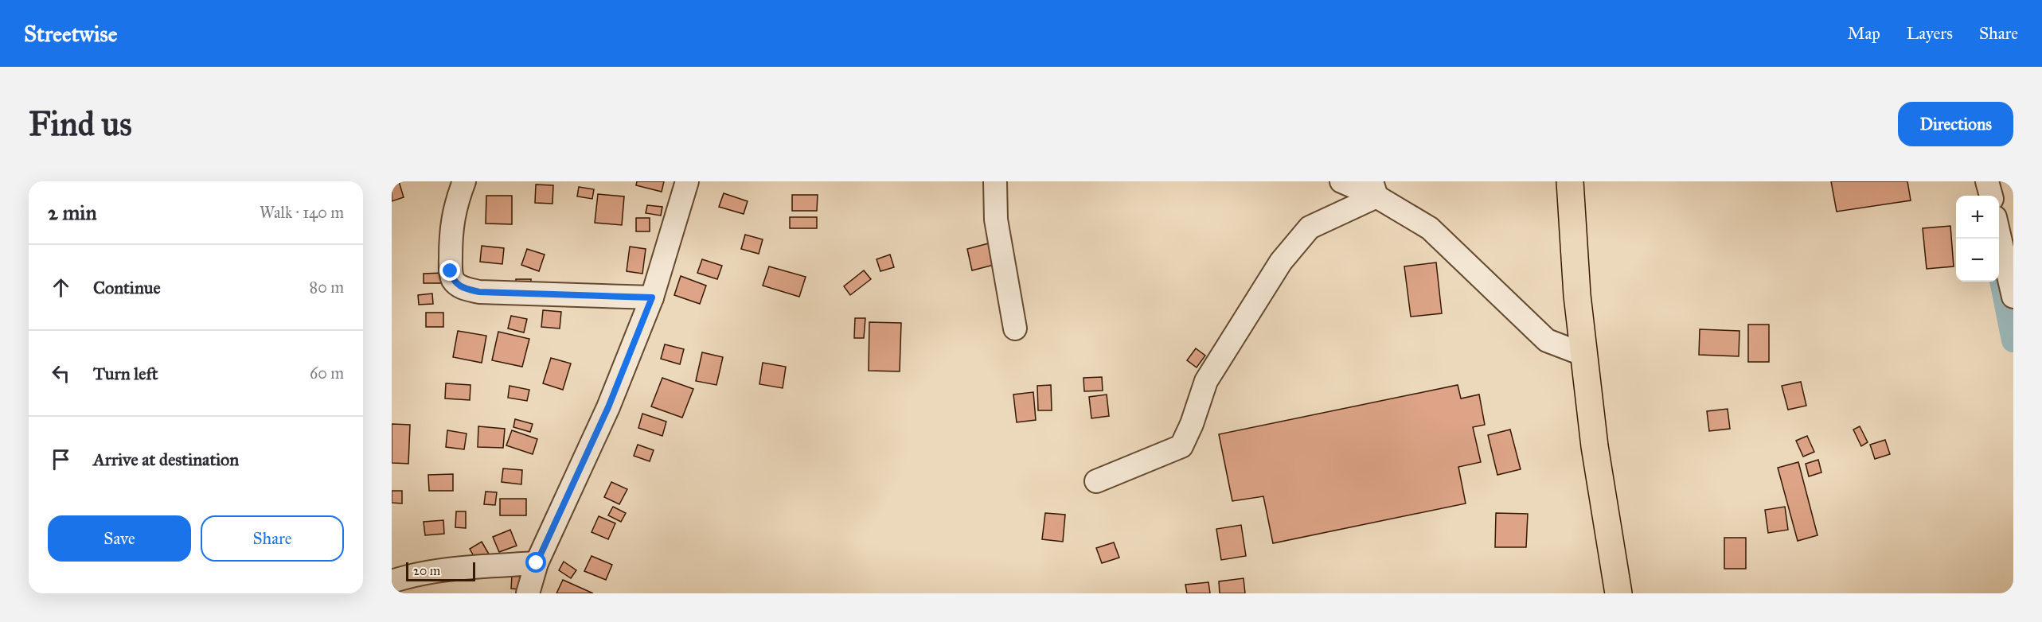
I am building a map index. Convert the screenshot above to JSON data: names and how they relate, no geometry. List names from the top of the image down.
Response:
{
  "scale_bar": "20 m",
  "page": {
    "header": "Streetwise",
    "nav": ["Map", "Layers", "Share"],
    "buttons": [
      "Directions",
      ["Save", "Share"]
    ],
    "title": "Find us",
    "heading": ["2 min", "Walk · 140 m"],
    "map_buttons": ["+", "−"],
    "list": [
      ["Continue", "80 m"],
      ["Turn left", "60 m"],
      "Arrive at destination"
    ],
    "scale": "20 m"
  }
}
